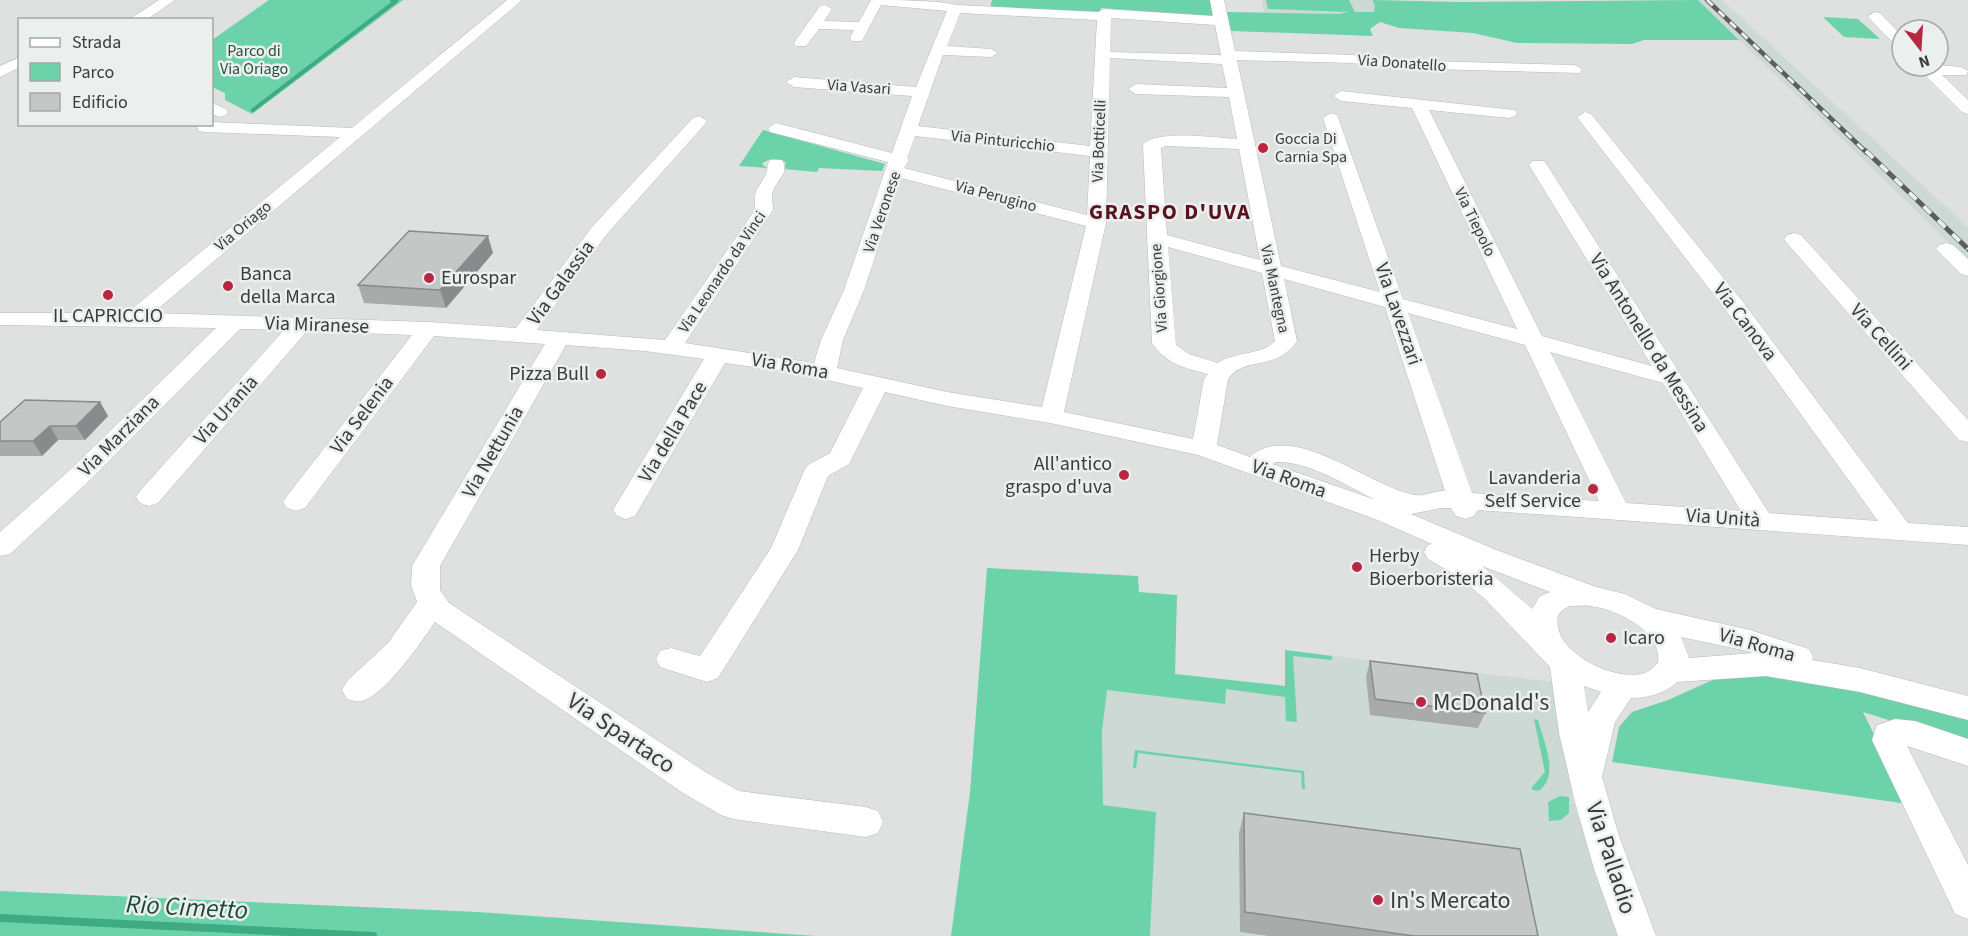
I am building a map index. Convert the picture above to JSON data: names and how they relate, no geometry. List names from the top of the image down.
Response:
{
  "streets": {
    "street": [
      "Via Donatello",
      "Via Vasari",
      "Via Pinturicchio",
      "Via Botticelli",
      "Via Perugino",
      "Via Veronese",
      "Via Tiepolo",
      "Via Oriago",
      "Via Leonardo da Vinci",
      "Via Galassia",
      "Via Giorgione",
      "Via Mantegna",
      "Via Lavezzari",
      "Via Canova",
      "Via Miranese",
      "Via Cellini",
      "Via Antonello da Messina",
      "Via Roma",
      "Via Urania",
      "Via Selenia",
      "Via della Pace",
      "Via Marziana",
      "Via Nettunia",
      "Via Unità",
      "Via Spartaco",
      "Via Palladio"
    ]
  },
  "crossings": [
    ["Via Donatello", "Via Mantegna"],
    ["Via Vasari", "Via Veronese"],
    ["Via Pinturicchio", "Via Botticelli"],
    ["Via Pinturicchio", "Via Veronese"],
    ["Via Botticelli", "Via Perugino"],
    ["Via Botticelli", "Via Roma"],
    ["Via Perugino", "Via Veronese"],
    ["Via Veronese", "Via Roma"],
    ["Via Tiepolo", "Via Unità"],
    ["Via Oriago", "Via Miranese"],
    ["Via Leonardo da Vinci", "Via Roma"],
    ["Via Galassia", "Via Miranese"],
    ["Via Giorgione", "Via Mantegna"],
    ["Via Lavezzari", "Via Unità"],
    ["Via Canova", "Via Unità"],
    ["Via Miranese", "Via Roma"],
    ["Via Miranese", "Via Urania"],
    ["Via Miranese", "Via Selenia"],
    ["Via Miranese", "Via Marziana"],
    ["Via Miranese", "Via Nettunia"],
    ["Via Antonello da Messina", "Via Unità"],
    ["Via Roma", "Via della Pace"],
    ["Via Roma", "Via Unità"],
    ["Via Roma", "Via Palladio"],
    ["Via Nettunia", "Via Spartaco"]
  ],
  "districts": ["GRASPO D'UVA"],
  "water": ["Rio Cimetto"],
  "parks": ["Parco di Via Oriago"],
  "places": [
    "Goccia Di Carnia Spa",
    "Eurospar",
    "Banca della Marca",
    "IL CAPRICCIO",
    "Pizza Bull",
    "All'antico graspo d'uva",
    "Lavanderia Self Service",
    "Herby Bioerboristeria",
    "Icaro",
    "McDonald's",
    "In's Mercato"
  ],
  "legend": ["Strada", "Parco", "Edificio"],
  "north": "bottom"
}
